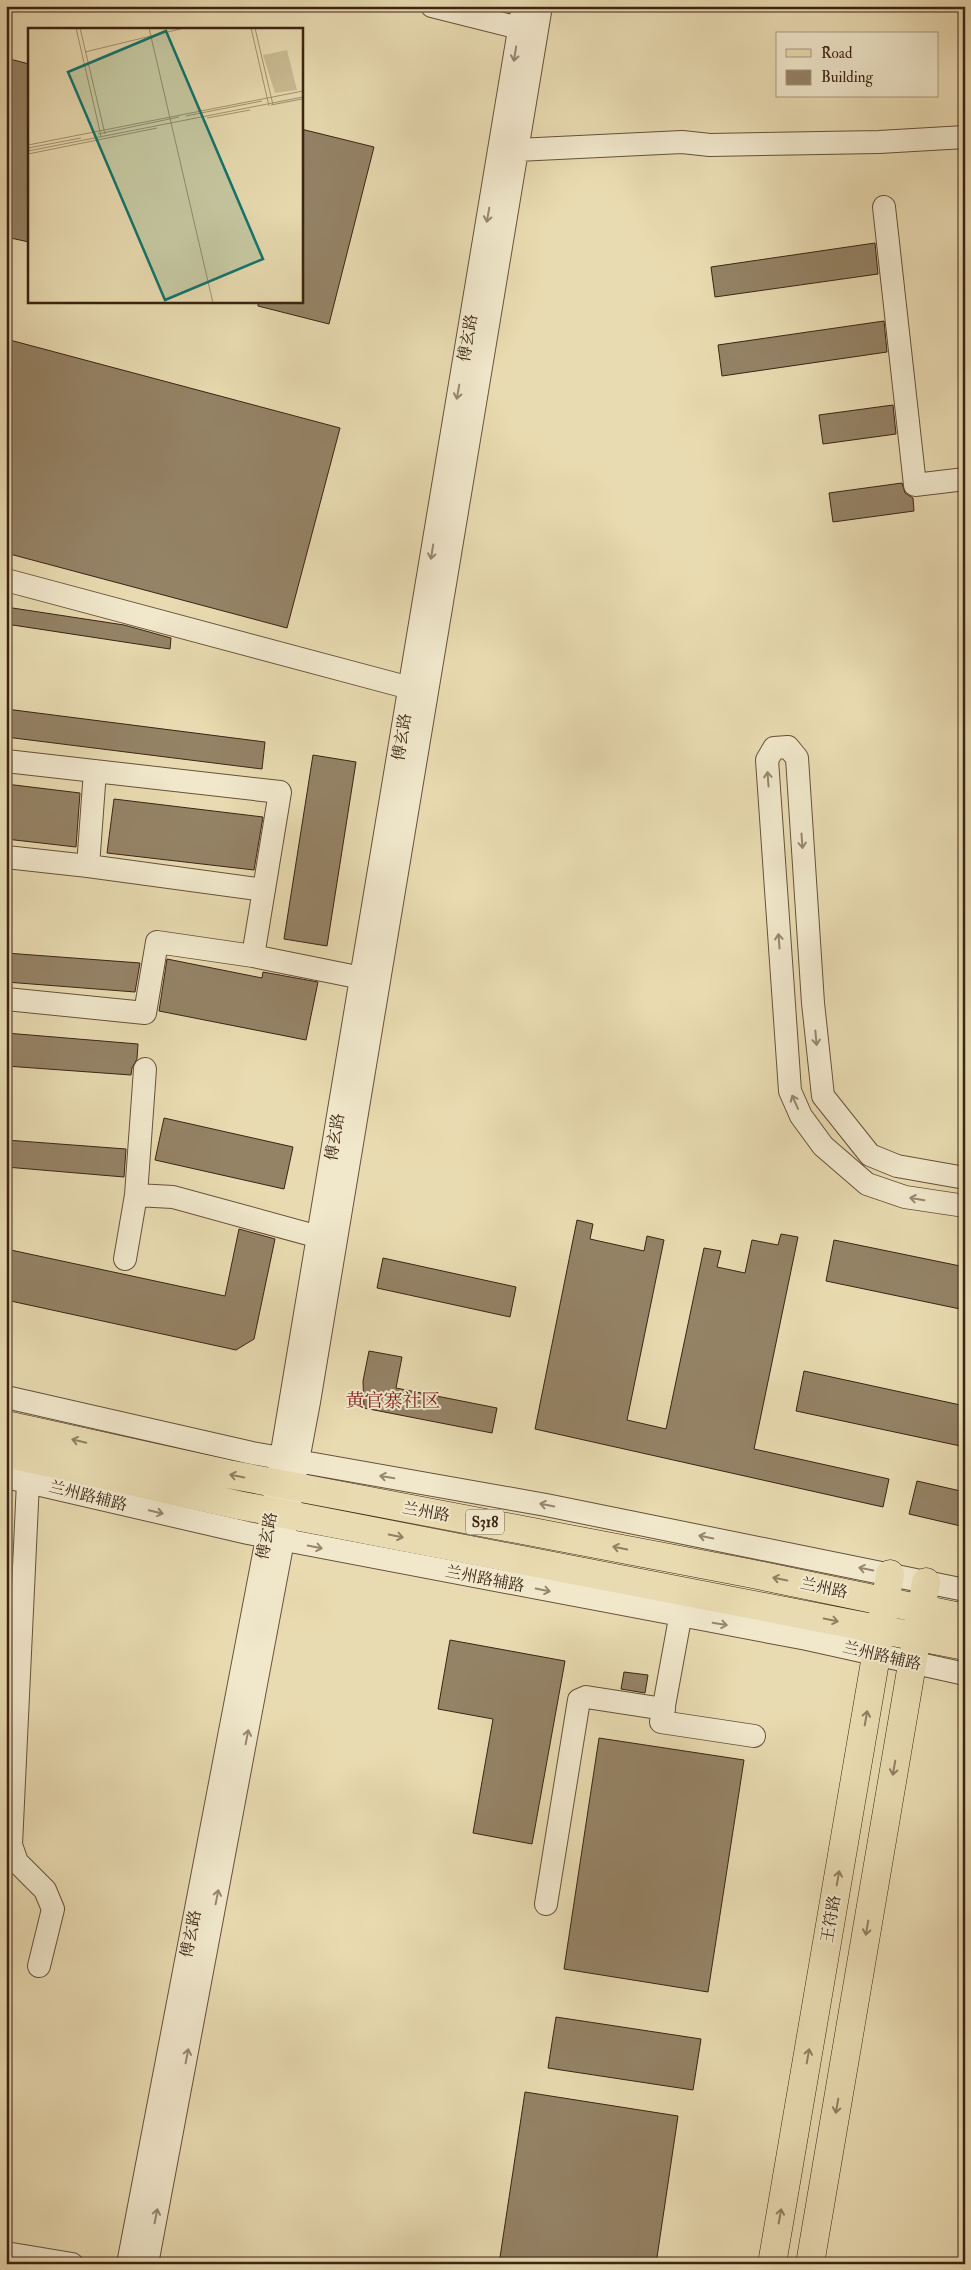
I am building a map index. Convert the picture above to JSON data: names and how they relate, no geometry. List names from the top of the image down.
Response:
{
  "streets": {
    "main road": ["兰州路", "S318", "王符路"],
    "street": ["傅玄路", "兰州路辅路"]
  },
  "crossings": [
    ["傅玄路", "兰州路辅路"],
    ["傅玄路", "兰州路"],
    ["兰州路辅路", "兰州路"],
    ["兰州路辅路", "王符路"],
    ["兰州路", "王符路"]
  ],
  "districts": ["黄官寨社区"],
  "legend": ["Road", "Building"]
}
